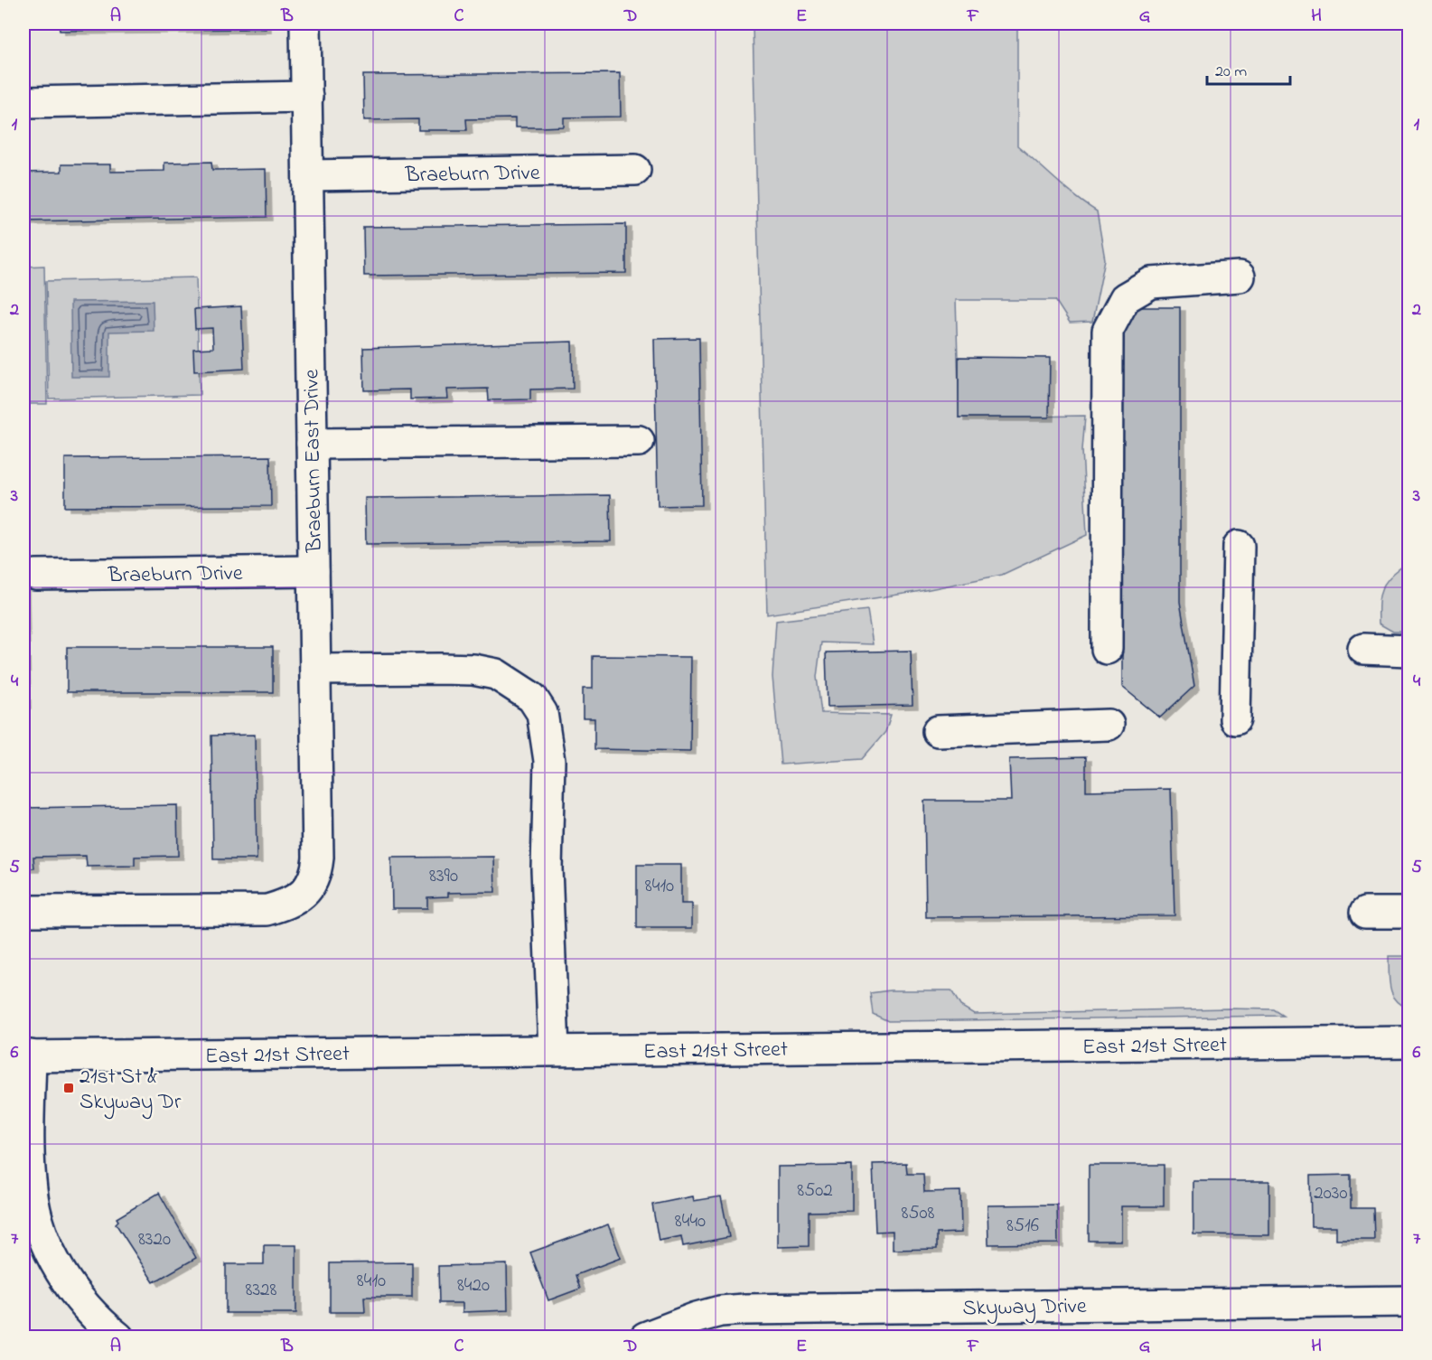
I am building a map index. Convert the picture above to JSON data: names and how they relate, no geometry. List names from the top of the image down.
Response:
{
  "streets": {
    "street": [
      "Braeburn Drive",
      "Braeburn East Drive",
      "East 21st Street",
      "Skyway Drive"
    ]
  },
  "crossings": [
    ["Braeburn Drive", "Braeburn East Drive"]
  ],
  "places": {
    "transit": ["21st St & Skyway Dr"]
  },
  "house_numbers": [
    "8390",
    "8410",
    "8502",
    "2030",
    "8508",
    "8440",
    "8516",
    "8320",
    "8410",
    "8420",
    "8328"
  ],
  "scale_bar": "20 m",
  "grid": {
    "columns": [
      "A",
      "B",
      "C",
      "D",
      "E",
      "F",
      "G",
      "H"
    ],
    "rows": [
      "1",
      "2",
      "3",
      "4",
      "5",
      "6",
      "7"
    ]
  }
}
